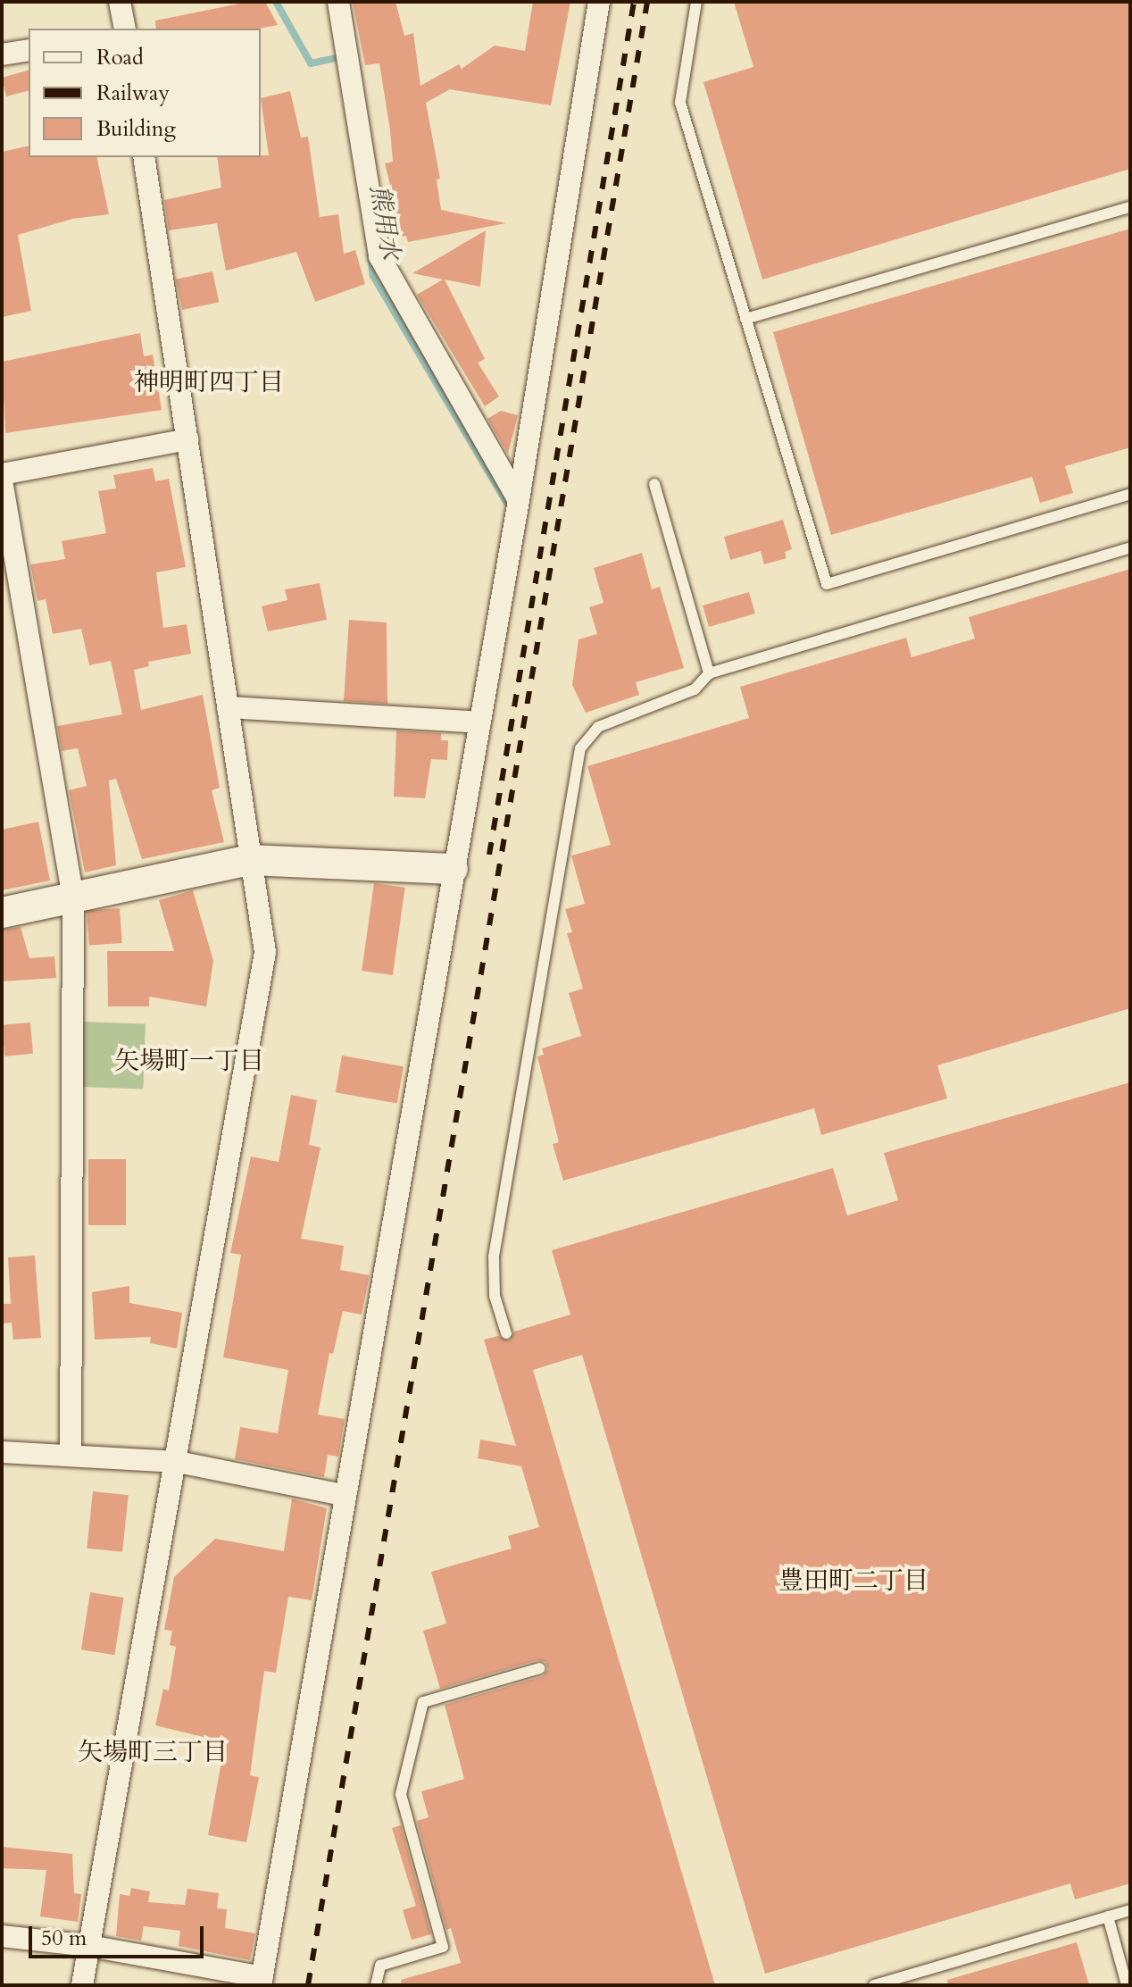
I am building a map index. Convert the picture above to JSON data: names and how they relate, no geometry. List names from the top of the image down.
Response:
{
  "districts": [
    "神明町四丁目",
    "矢場町一丁目",
    "豊田町二丁目",
    "矢場町三丁目"
  ],
  "water": ["熊用水"],
  "legend": ["Road", "Railway", "Building"],
  "scale_bar": "50 m"
}
